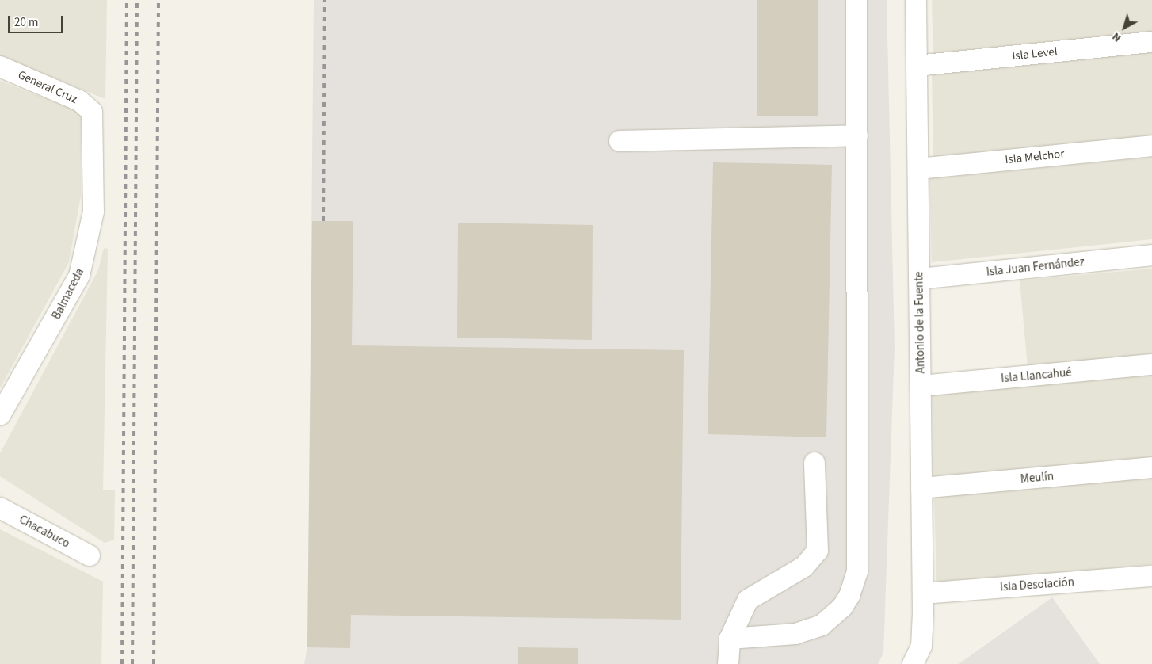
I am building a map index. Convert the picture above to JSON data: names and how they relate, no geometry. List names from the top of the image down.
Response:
{
  "streets": {
    "street": [
      "Isla Level",
      "General Cruz",
      "Isla Melchor",
      "Isla Juan Fernández",
      "Balmaceda",
      "Antonio de la Fuente",
      "Isla Llancahué",
      "Meulín",
      "Chacabuco",
      "Isla Desolación"
    ]
  },
  "crossings": [
    ["Isla Level", "Antonio de la Fuente"],
    ["General Cruz", "Balmaceda"],
    ["Isla Melchor", "Antonio de la Fuente"],
    ["Isla Juan Fernández", "Antonio de la Fuente"],
    ["Antonio de la Fuente", "Isla Llancahué"],
    ["Antonio de la Fuente", "Meulín"],
    ["Antonio de la Fuente", "Isla Desolación"]
  ],
  "scale_bar": "20 m",
  "north": "bottom left"
}
